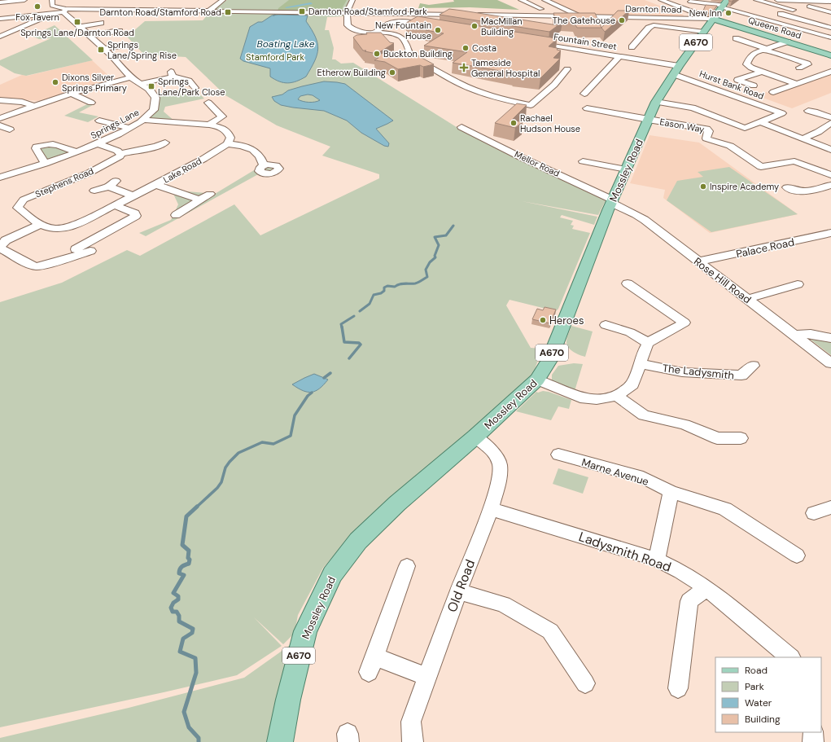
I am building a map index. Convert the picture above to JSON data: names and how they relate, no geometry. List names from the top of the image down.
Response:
{
  "streets": {
    "main road": ["Queens Road", "A670", "Mossley Road"],
    "street": [
      "Darnton Road",
      "Fountain Street",
      "Hurst Bank Road",
      "Springs Lane",
      "Eason Way",
      "Mellor Road",
      "Lake Road",
      "Stephens Road",
      "Palace Road",
      "Rose Hill Road",
      "The Ladysmith",
      "Marne Avenue",
      "Ladysmith Road",
      "Old Road"
    ]
  },
  "crossings": [
    ["Darnton Road", "Queens Road"],
    ["Darnton Road", "Springs Lane"],
    ["Darnton Road", "Mossley Road"],
    ["Queens Road", "Mossley Road"],
    ["Fountain Street", "Hurst Bank Road"],
    ["Fountain Street", "Mossley Road"],
    ["Hurst Bank Road", "Mossley Road"],
    ["Eason Way", "Mossley Road"],
    ["Mellor Road", "Mossley Road"],
    ["Mellor Road", "Rose Hill Road"],
    ["Lake Road", "Stephens Road"],
    ["Mossley Road", "Rose Hill Road"],
    ["Mossley Road", "Old Road"],
    ["Palace Road", "Rose Hill Road"],
    ["Ladysmith Road", "Old Road"]
  ],
  "water": ["Boating Lake"],
  "parks": ["Stamford Park"],
  "places": {
    "other": [
      "Fox Tavern",
      "New Inn",
      "The Gatehouse",
      "MacMillan Building",
      "New Fountain House",
      "Costa",
      "Buckton Building",
      "Etherow Building",
      "Dixons Silver Springs Primary",
      "Rachael Hudson House",
      "Inspire Academy",
      "Heroes"
    ],
    "transit": [
      "Darnton Road/Stamford Park",
      "Darnton Road/Stamford Road",
      "Springs Lane/Darnton Road",
      "Springs Lane/Spring Rise",
      "Springs Lane/Park Close"
    ],
    "health": ["Tameside General Hospital"]
  },
  "legend": [
    "Road",
    "Park",
    "Water",
    "Building"
  ]
}
